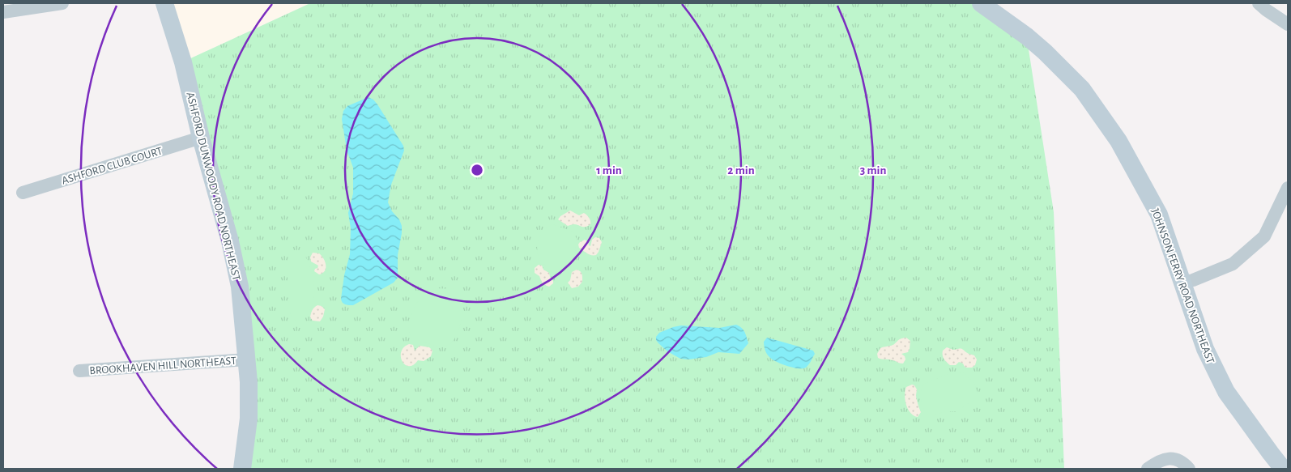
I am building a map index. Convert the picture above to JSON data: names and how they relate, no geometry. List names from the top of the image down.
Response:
{
  "streets": {
    "main road": ["ASHFORD DUNWOODY ROAD NORTHEAST", "JOHNSON FERRY ROAD NORTHEAST"],
    "street": ["ASHFORD CLUB COURT", "BROOKHAVEN HILL NORTHEAST"]
  },
  "crossings": [
    ["ASHFORD CLUB COURT", "ASHFORD DUNWOODY ROAD NORTHEAST"],
    ["ASHFORD DUNWOODY ROAD NORTHEAST", "BROOKHAVEN HILL NORTHEAST"]
  ],
  "rings": ["1 min", "2 min", "3 min"]
}
